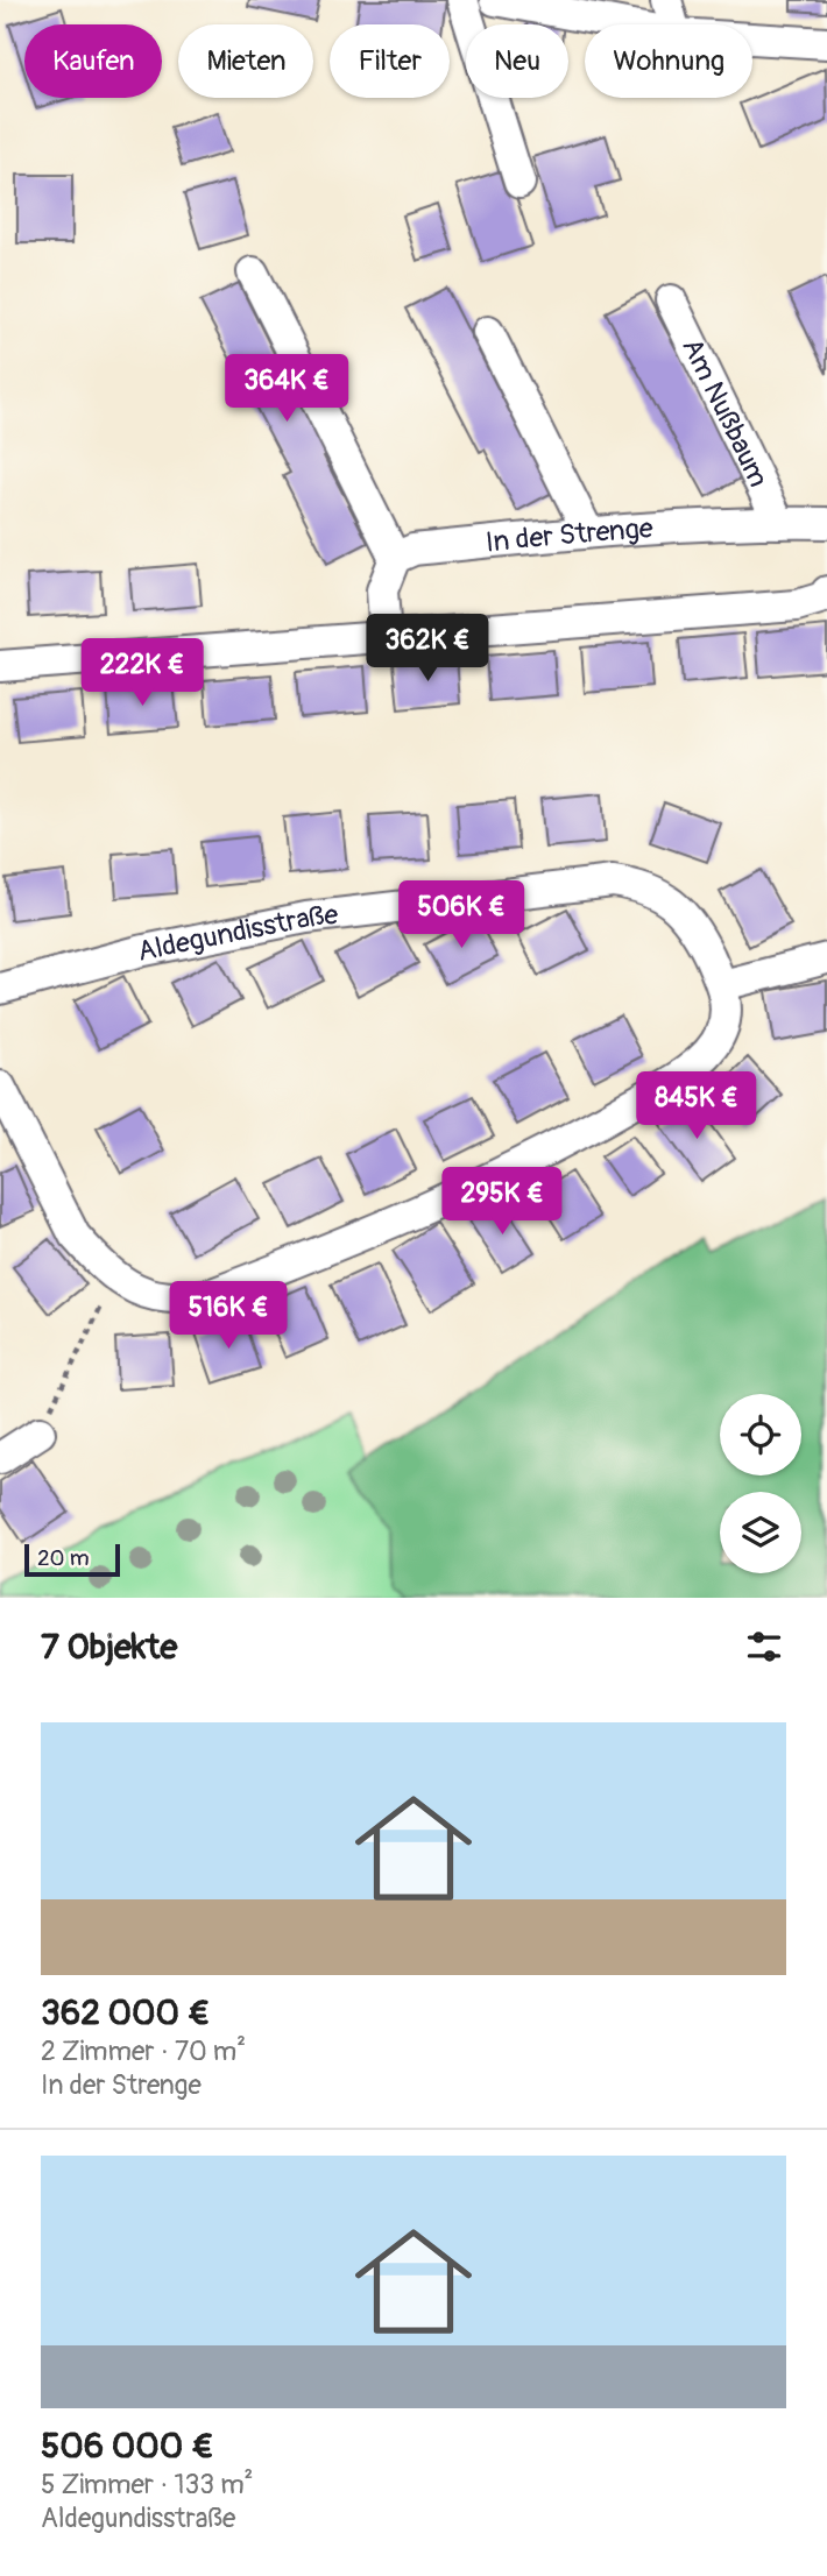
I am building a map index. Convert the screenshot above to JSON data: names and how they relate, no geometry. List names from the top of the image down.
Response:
{
  "streets": {
    "street": ["Am Nußbaum", "In der Strenge", "Aldegundisstraße"]
  },
  "crossings": [
    ["Am Nußbaum", "In der Strenge"]
  ],
  "scale_bar": "20 m",
  "page": {
    "chip": [
      "Kaufen",
      "Mieten",
      "Filter",
      "Neu",
      "Wohnung"
    ],
    "price": [
      "364K €",
      "362K €",
      "222K €",
      "506K €",
      "845K €",
      "295K €",
      "516K €"
    ],
    "scale": "20 m",
    "heading": "7 Objekte",
    "list": [
      {
        "name": "362 000 €",
        "note": "2 Zimmer · 70 m² · In der Strenge"
      },
      {
        "name": "506 000 €",
        "note": "5 Zimmer · 133 m² · Aldegundisstraße"
      }
    ]
  }
}
